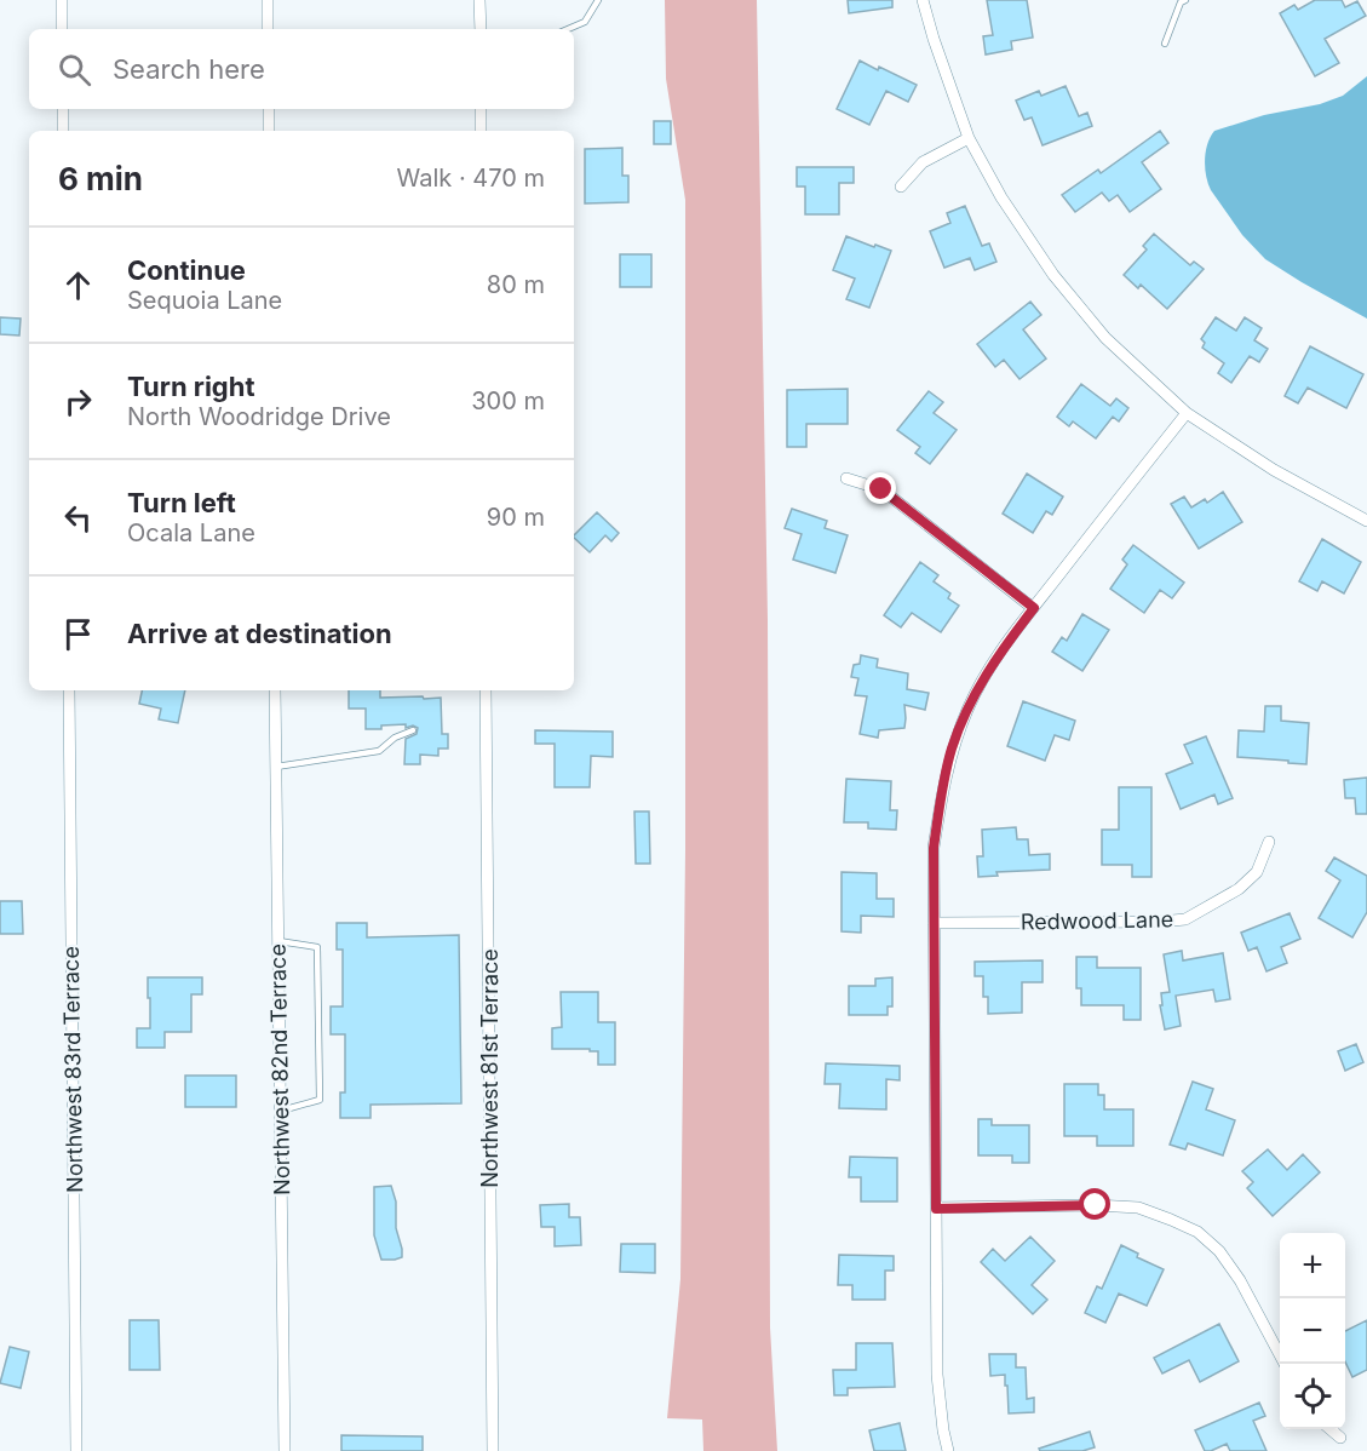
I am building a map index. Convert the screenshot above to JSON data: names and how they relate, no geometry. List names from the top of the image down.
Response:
{
  "streets": {
    "street": [
      "Redwood Lane",
      "Northwest 81st Terrace",
      "Northwest 83rd Terrace",
      "Northwest 82nd Terrace"
    ]
  },
  "page": {
    "search": "Search here",
    "heading": ["6 min", "Walk · 470 m"],
    "list": [
      ["Continue", "Sequoia Lane", "80 m"],
      ["Turn right", "North Woodridge Drive", "300 m"],
      ["Turn left", "Ocala Lane", "90 m"],
      "Arrive at destination"
    ],
    "map_buttons": ["+", "−"]
  }
}
